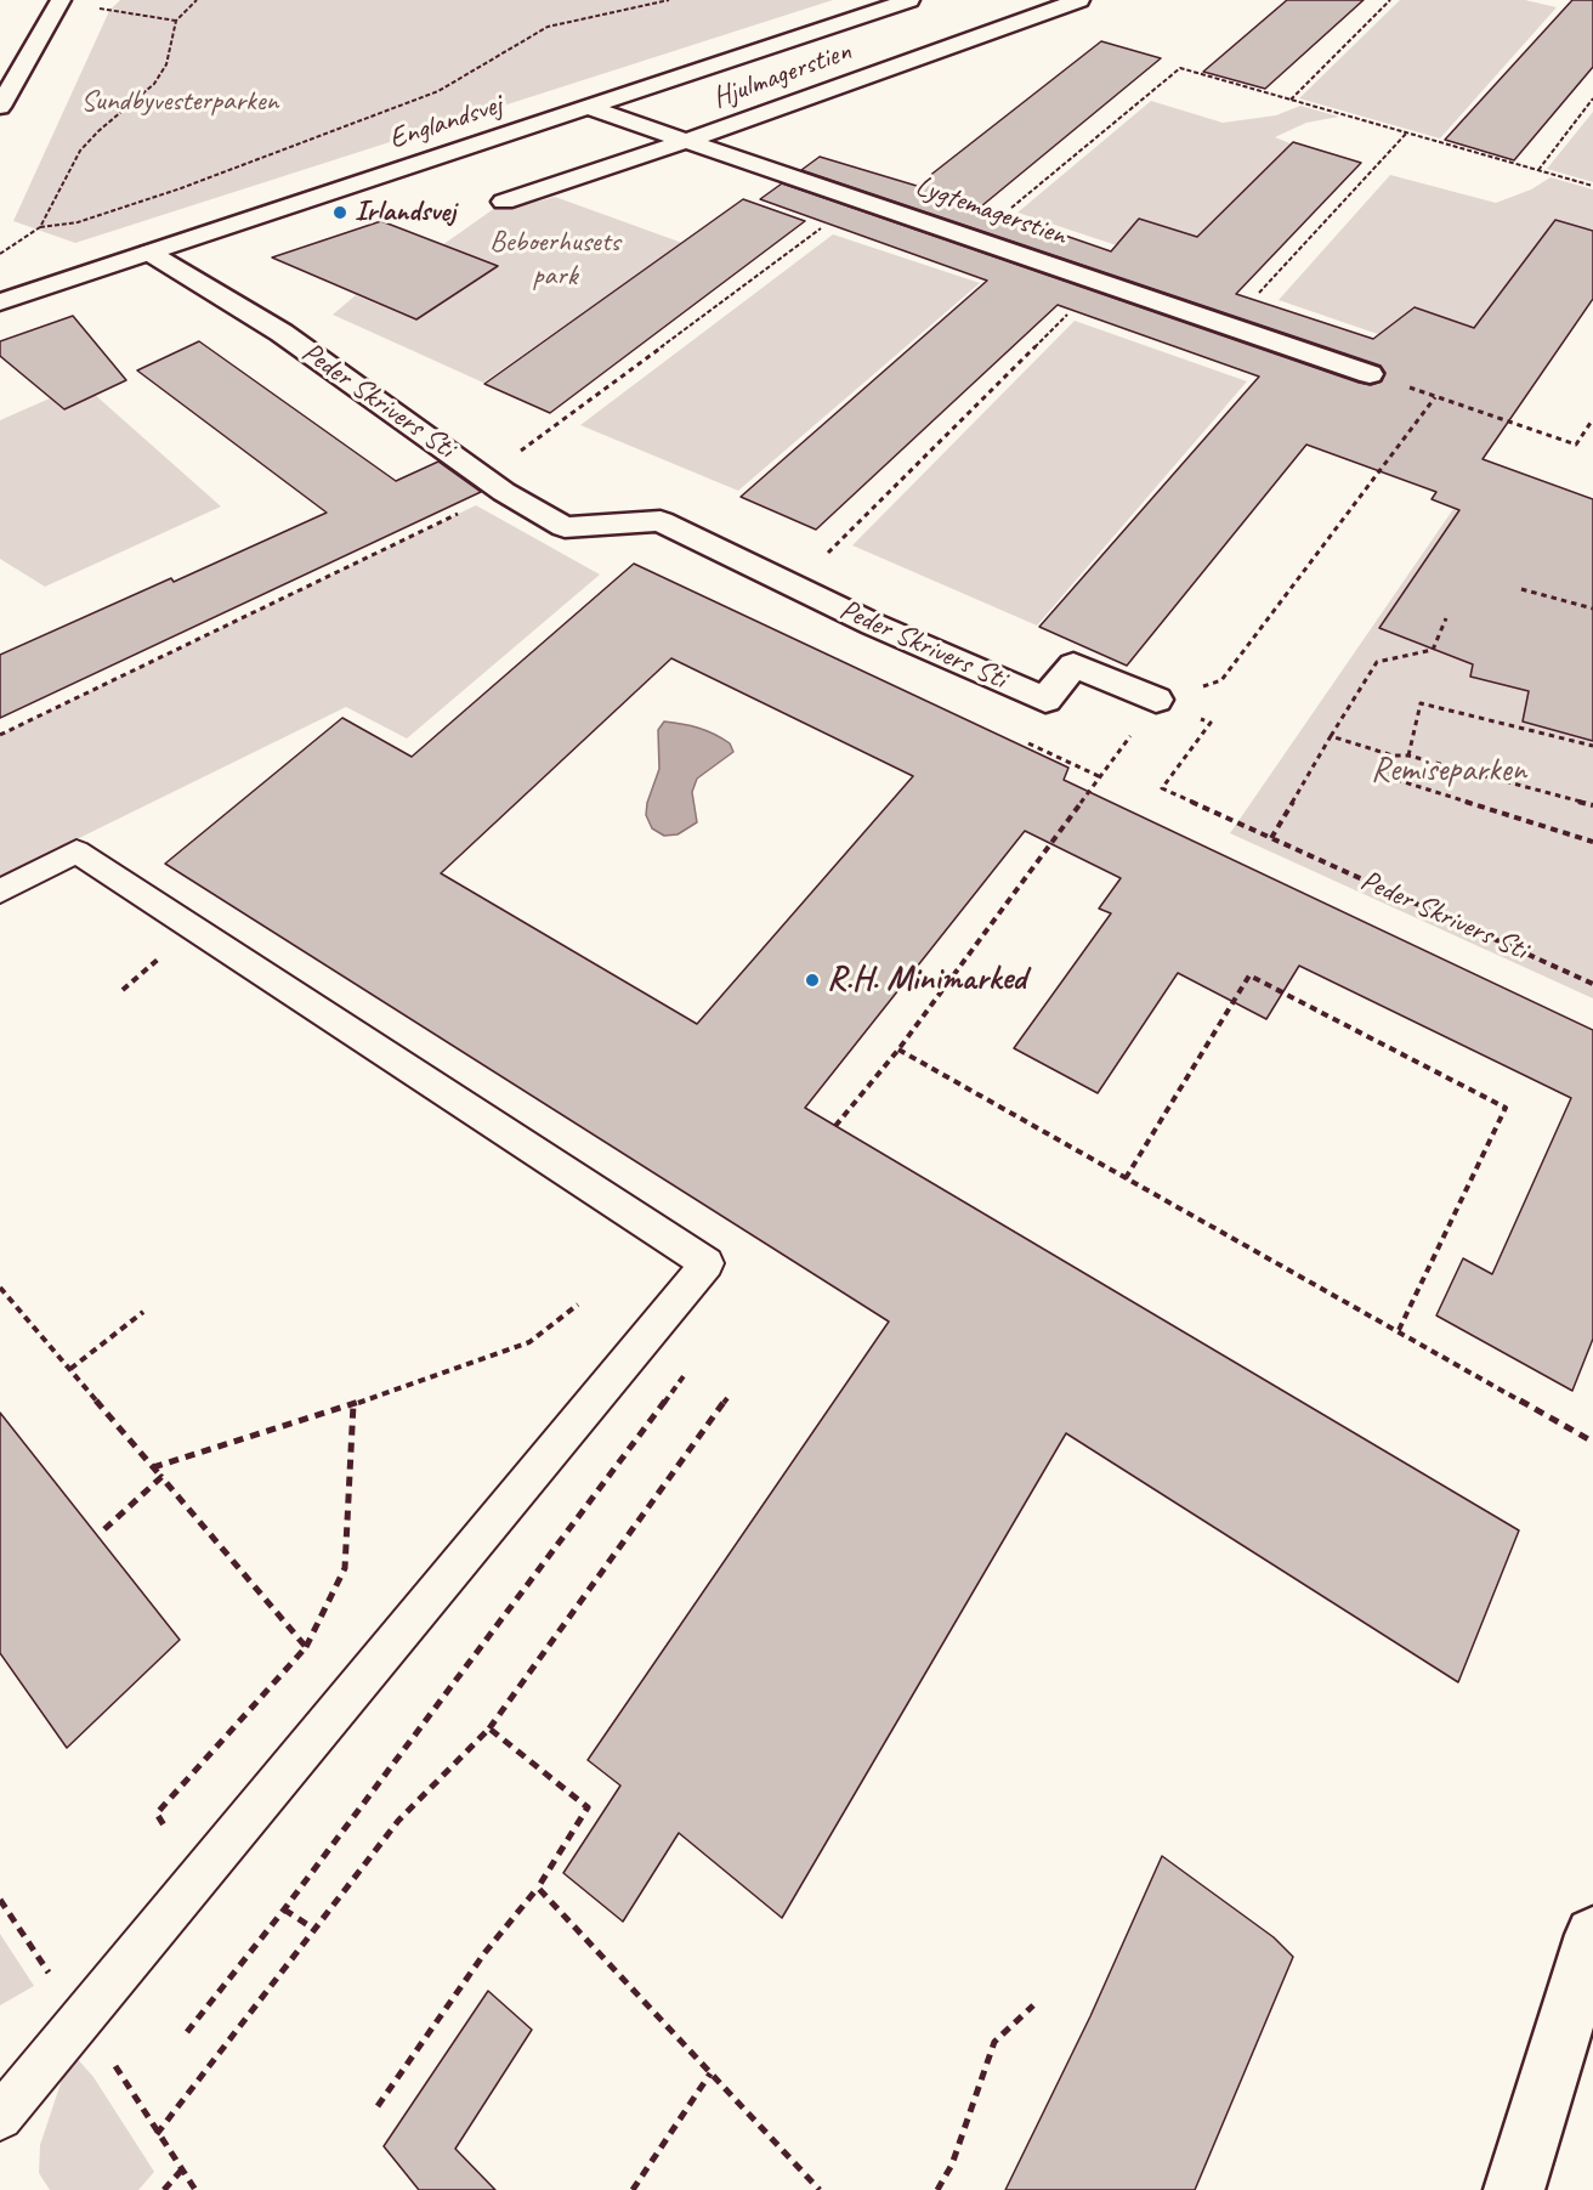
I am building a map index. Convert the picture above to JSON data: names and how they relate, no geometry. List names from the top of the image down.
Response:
{
  "streets": {
    "street": [
      "Hjulmagerstien",
      "Englandsvej",
      "Lygtemagerstien",
      "Peder Skrivers Sti"
    ]
  },
  "crossings": [
    ["Hjulmagerstien", "Lygtemagerstien"],
    ["Englandsvej", "Lygtemagerstien"],
    ["Englandsvej", "Peder Skrivers Sti"]
  ],
  "parks": ["Sundbyvesterparken", "Beboerhusets park", "Remiseparken"],
  "places": ["Irlandsvej", "R.H. Minimarked"]
}
